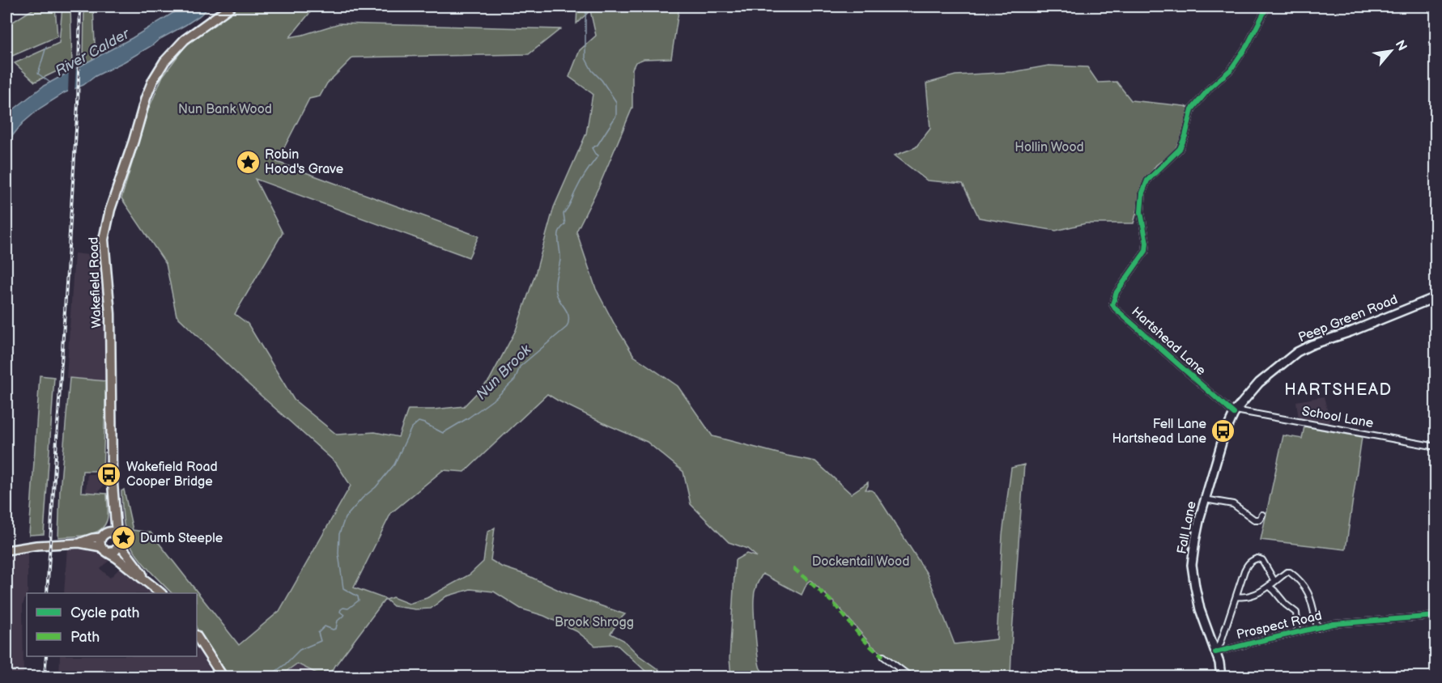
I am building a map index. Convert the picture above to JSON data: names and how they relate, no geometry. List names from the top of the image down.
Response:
{
  "streets": {
    "highway": ["Wakefield Road"],
    "main road": ["Peep Green Road", "Fall Lane"],
    "street": ["Hartshead Lane", "School Lane", "Prospect Road"]
  },
  "crossings": [
    ["Peep Green Road", "Hartshead Lane"],
    ["Peep Green Road", "School Lane"],
    ["Peep Green Road", "Fall Lane"],
    ["Hartshead Lane", "School Lane"],
    ["Hartshead Lane", "Fall Lane"],
    ["School Lane", "Fall Lane"],
    ["Fall Lane", "Prospect Road"]
  ],
  "districts": ["HARTSHEAD"],
  "water": ["River Calder", "Nun Brook"],
  "parks": [
    "Nun Bank Wood",
    "Hollin Wood",
    "Dockentail Wood",
    "Brook Shrogg"
  ],
  "places": {
    "place": ["Robin Hood's Grave", "Dumb Steeple"],
    "bus stop": ["Fell Lane Hartshead Lane", "Wakefield Road Cooper Bridge"]
  },
  "legend": ["Cycle path", "Path"],
  "north": "top right"
}
